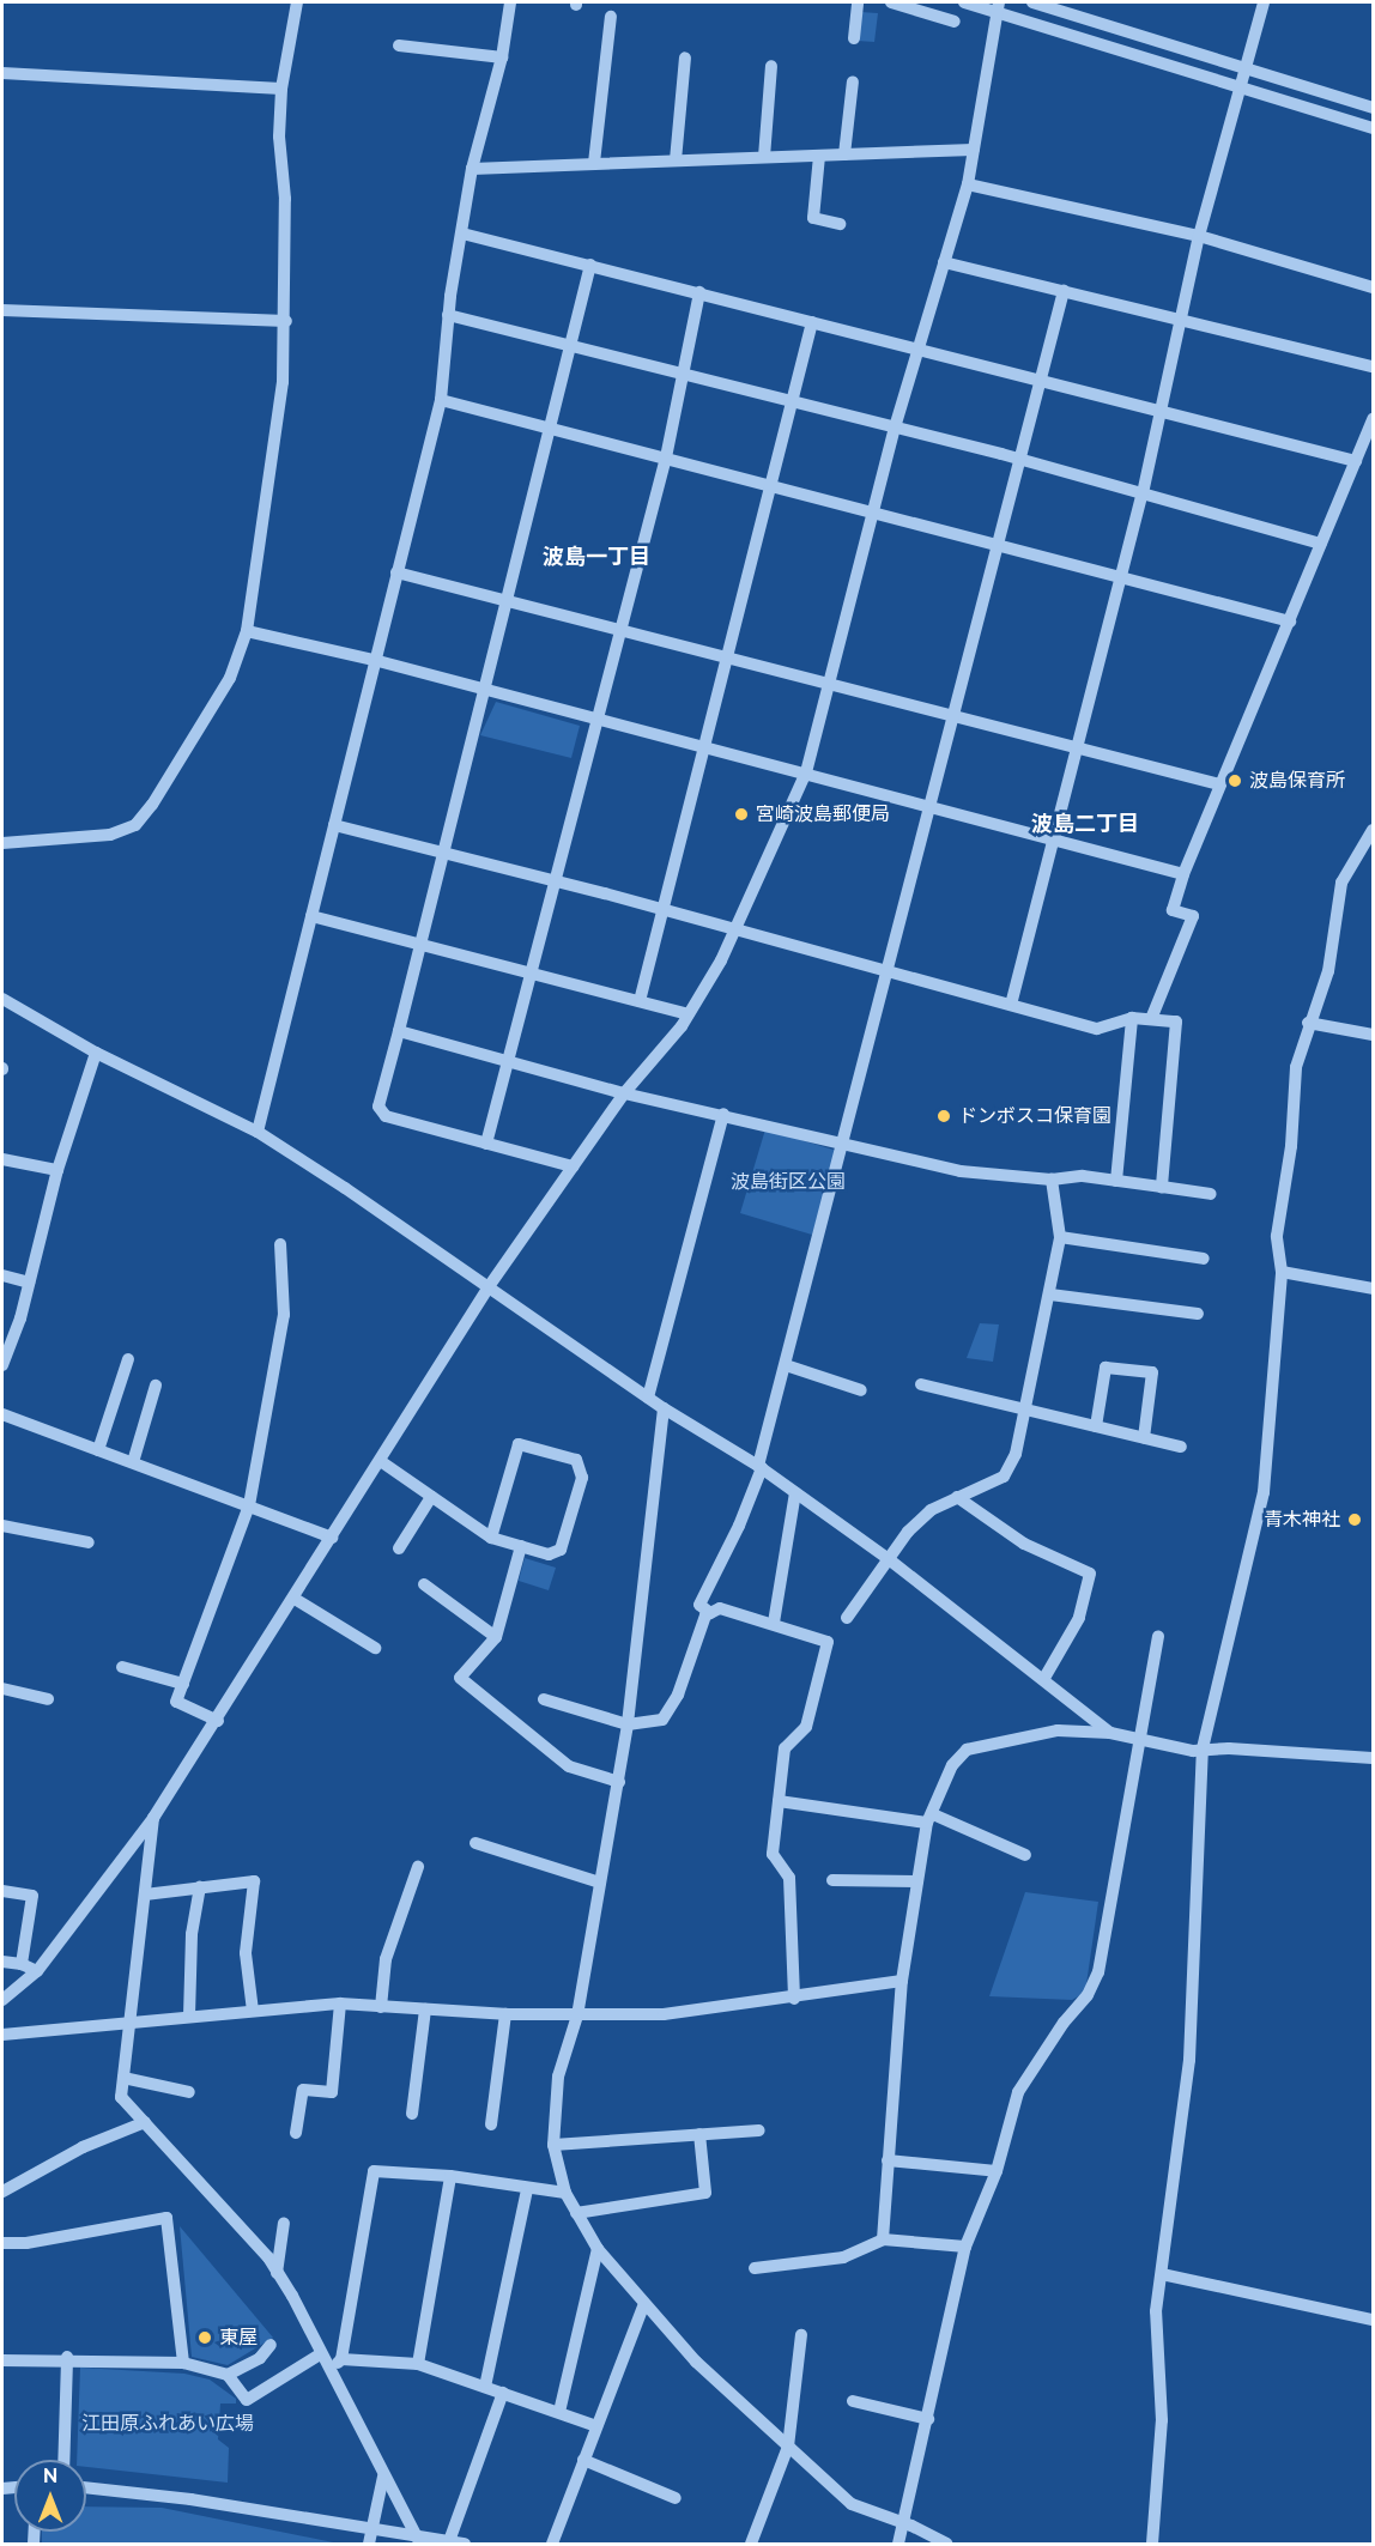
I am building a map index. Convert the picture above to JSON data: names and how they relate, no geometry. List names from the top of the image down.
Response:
{
  "districts": ["波島一丁目", "波島二丁目"],
  "parks": ["波島街区公園", "江田原ふれあい広場"],
  "places": [
    "波島保育所",
    "宮崎波島郵便局",
    "ドンボスコ保育園",
    "青木神社",
    "東屋"
  ],
  "north": "top"
}
